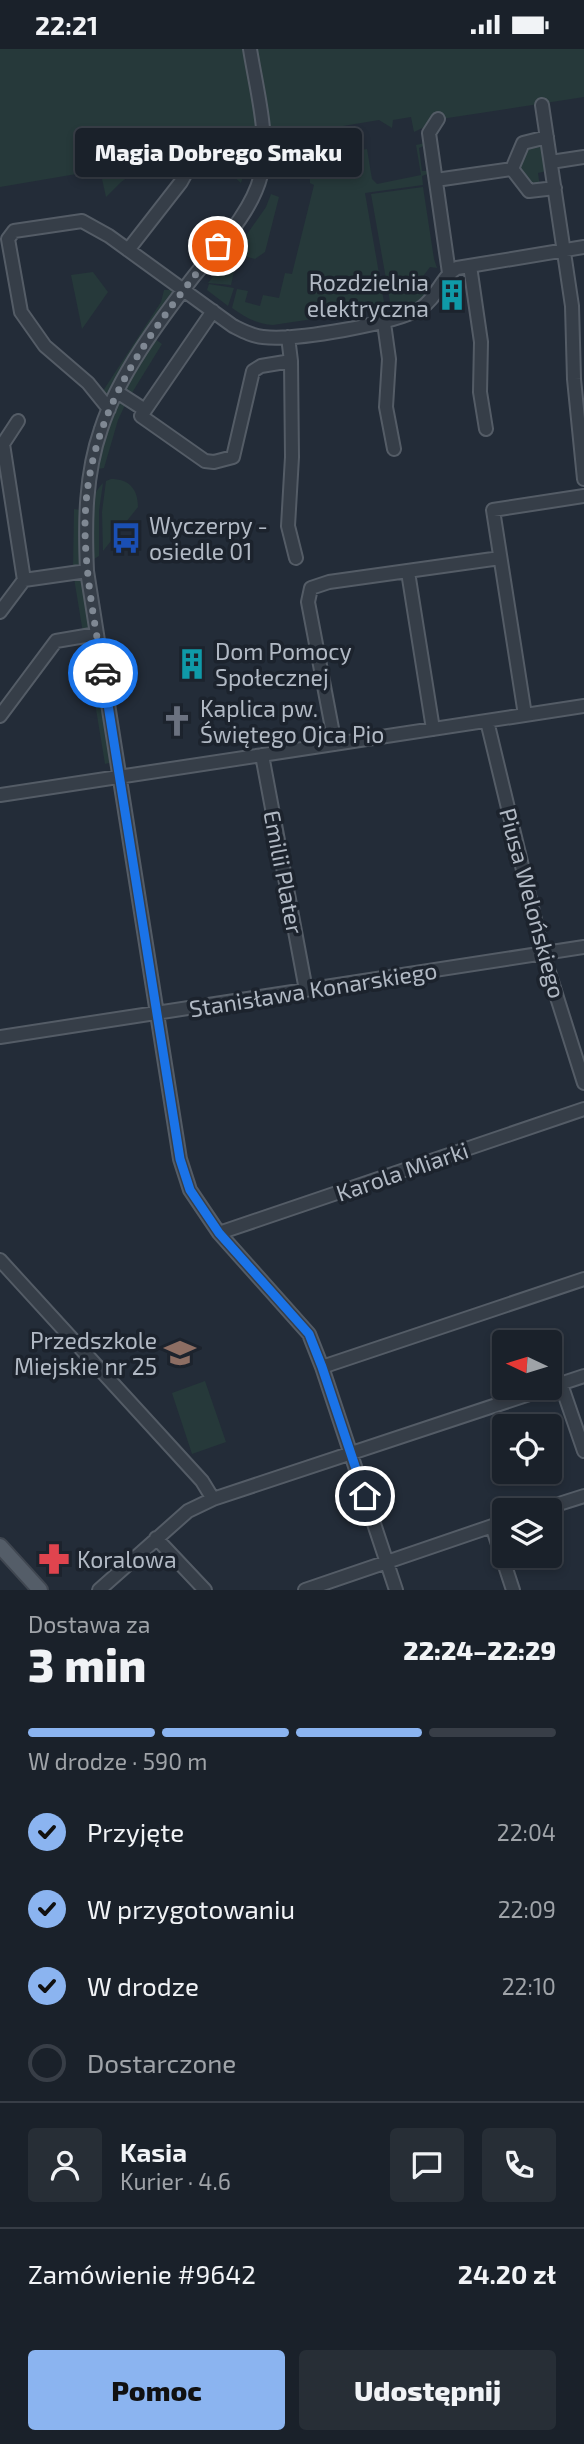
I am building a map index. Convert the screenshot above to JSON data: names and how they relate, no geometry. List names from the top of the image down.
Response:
{
  "streets": {
    "street": [
      "Emilii Plater",
      "Piusa Welońskiego",
      "Stanisława Konarskiego",
      "Karola Miarki"
    ]
  },
  "crossings": [
    ["Emilii Plater", "Stanisława Konarskiego"],
    ["Piusa Welońskiego", "Stanisława Konarskiego"]
  ],
  "places": {
    "other": ["Magia Dobrego Smaku"],
    "building": ["Rozdzielnia elektryczna", "Dom Pomocy Społecznej"],
    "bus stop": ["Wyczerpy - osiedle 01"],
    "church": ["Kaplica pw. Świętego Ojca Pio"],
    "school or university": ["Przedszkole Miejskie nr 25"],
    "pharmacy": ["Koralowa"]
  },
  "north": "left",
  "page": {
    "status": "22:21",
    "bubble": "Magia Dobrego Smaku",
    "heading": ["3 min", "Dostawa za", "22:24–22:29"],
    "panel": [
      "Kasia",
      "Kurier · 4.6",
      "Zamówienie #9642",
      "24.20 zł"
    ],
    "bar": "W drodze · 590 m",
    "list": [
      ["Przyjęte", "22:04"],
      ["W przygotowaniu", "22:09"],
      ["W drodze", "22:10"],
      "Dostarczone"
    ],
    "buttons": ["Pomoc", "Udostępnij"]
  }
}
